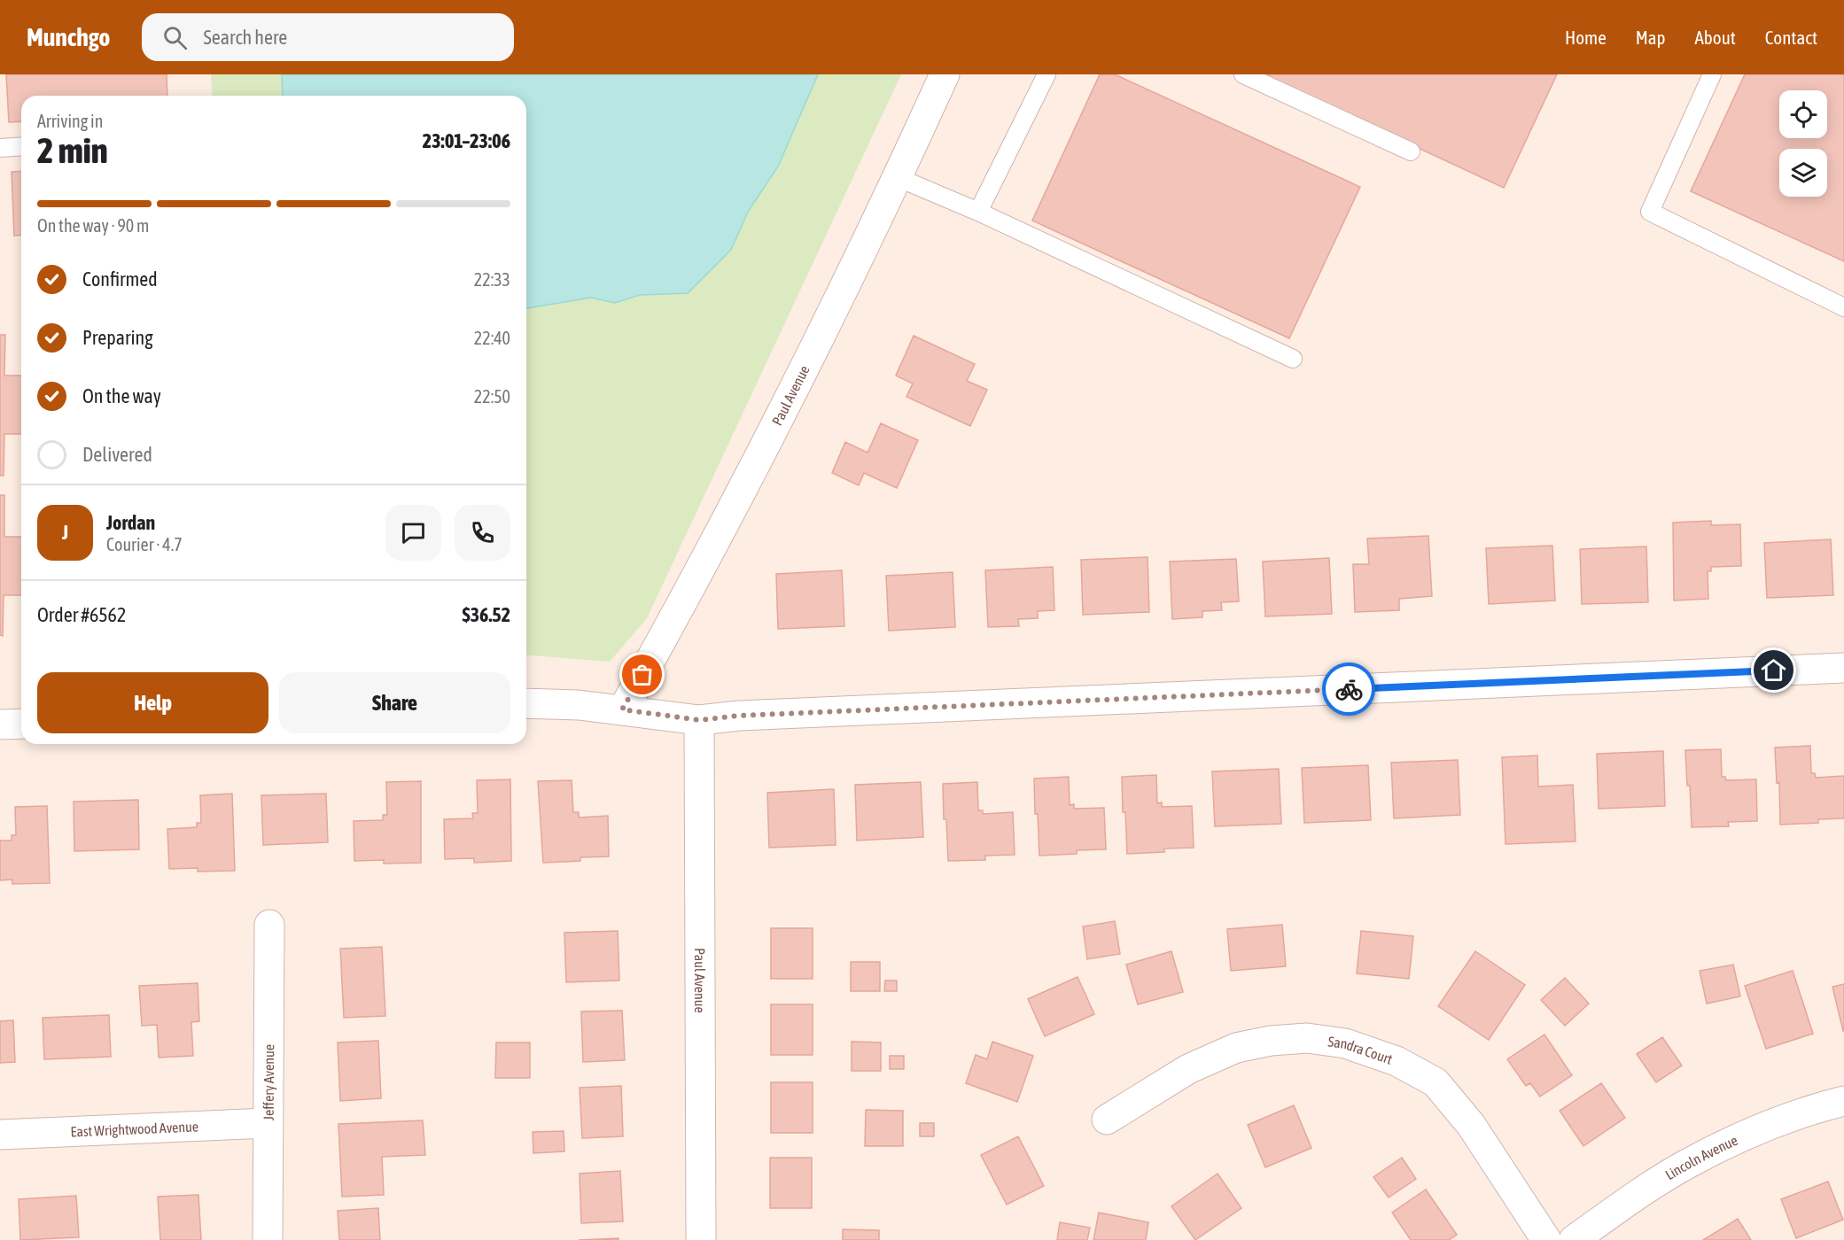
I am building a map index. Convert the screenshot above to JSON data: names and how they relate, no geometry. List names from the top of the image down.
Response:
{
  "streets": {
    "street": [
      "Paul Avenue",
      "Sandra Court",
      "Jeffery Avenue",
      "East Wrightwood Avenue",
      "Lincoln Avenue"
    ]
  },
  "crossings": [
    ["Jeffery Avenue", "East Wrightwood Avenue"]
  ],
  "page": {
    "header": "Munchgo",
    "search": "Search here",
    "nav": [
      "Home",
      "Map",
      "About",
      "Contact"
    ],
    "heading": ["2 min", "Arriving in", "23:01–23:06"],
    "panel": [
      "Jordan",
      "Courier · 4.7",
      "Order #6562",
      "$36.52"
    ],
    "bar": "On the way · 90 m",
    "list": [
      ["Confirmed", "22:33"],
      ["Preparing", "22:40"],
      ["On the way", "22:50"],
      "Delivered"
    ],
    "round": "J",
    "buttons": ["Help", "Share"]
  }
}
